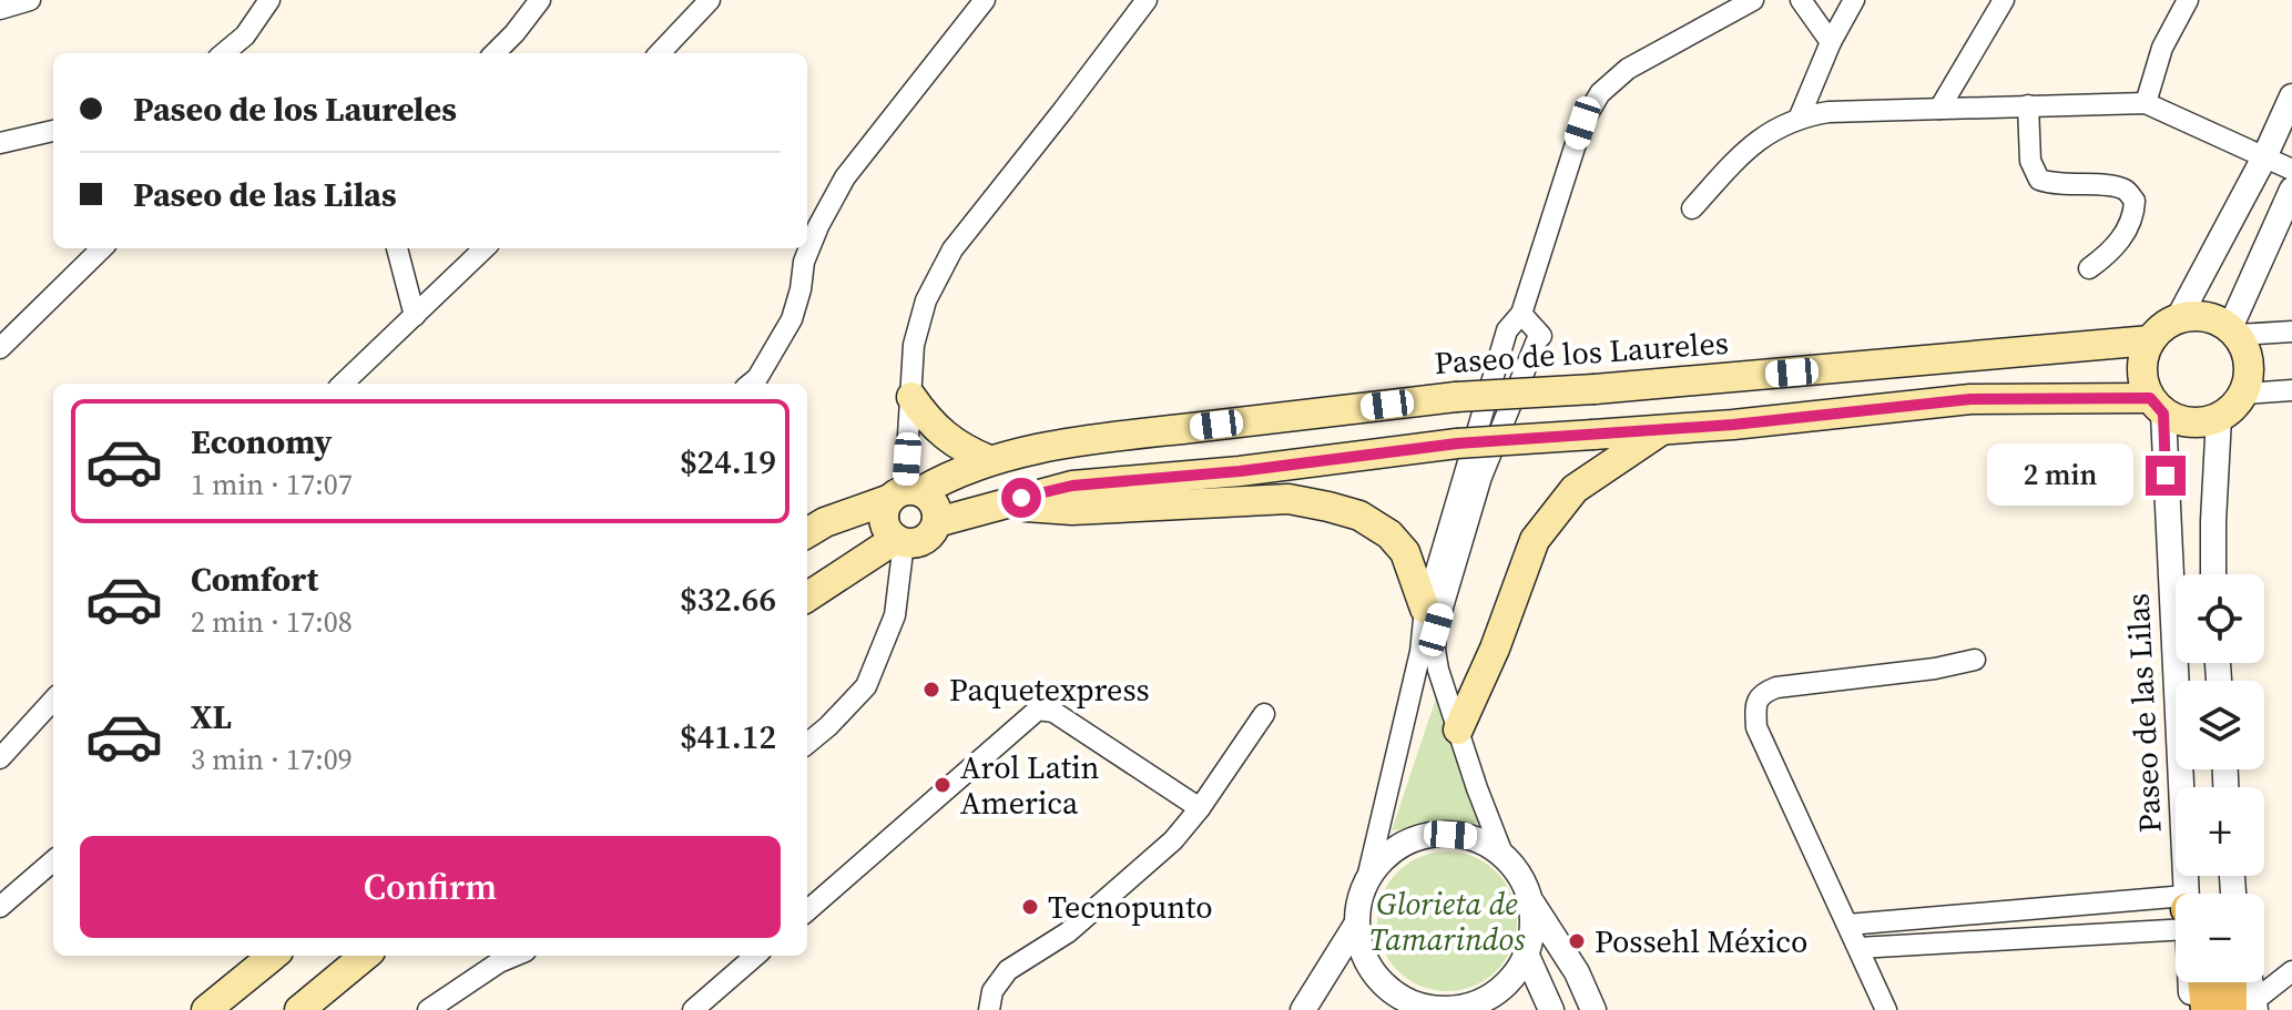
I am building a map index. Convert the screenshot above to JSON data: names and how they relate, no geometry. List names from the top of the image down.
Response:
{
  "streets": {
    "main road": ["Paseo de los Laureles"],
    "street": ["Paseo de las Lilas"]
  },
  "crossings": [
    ["Paseo de los Laureles", "Paseo de las Lilas"]
  ],
  "parks": ["Glorieta de Tamarindos"],
  "places": [
    "Paquetexpress",
    "Arol Latin America",
    "Tecnopunto",
    "Possehl México"
  ],
  "page": {
    "banner": ["Paseo de los Laureles", "Paseo de las Lilas"],
    "list": [
      {
        "name": "Economy",
        "note": "1 min · 17:07",
        "value": "$24.19"
      },
      {
        "name": "Comfort",
        "note": "2 min · 17:08",
        "value": "$32.66"
      },
      {
        "name": "XL",
        "note": "3 min · 17:09",
        "value": "$41.12"
      }
    ],
    "bubble": "2 min",
    "map_buttons": ["+", "−"],
    "buttons": "Confirm"
  }
}
